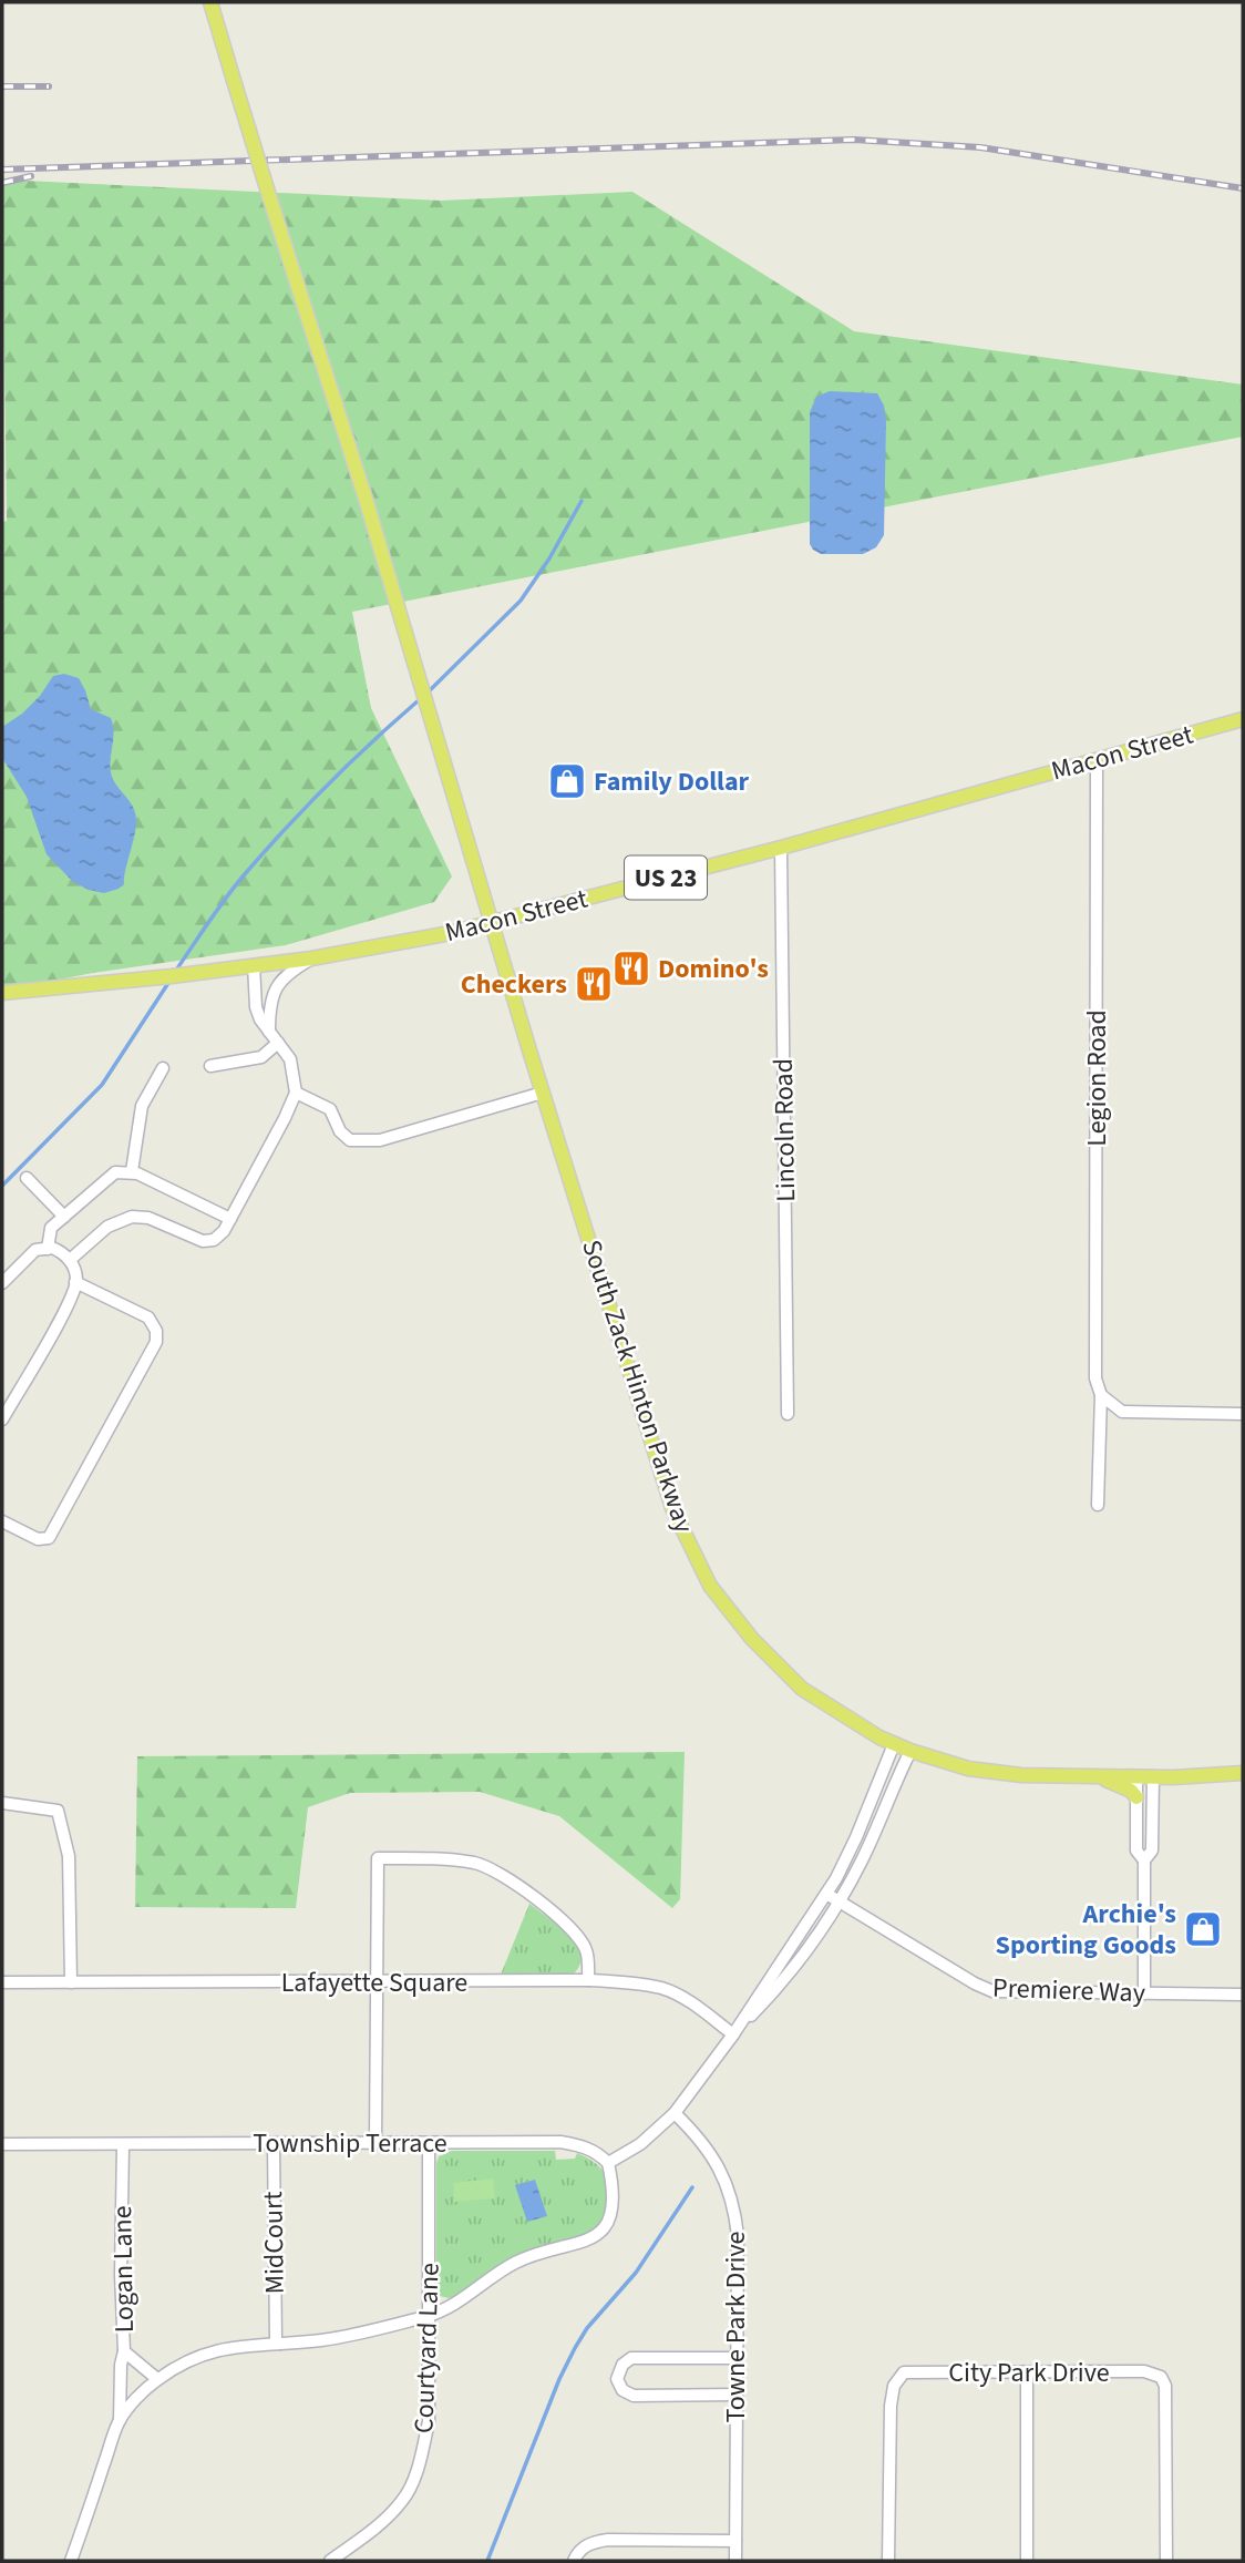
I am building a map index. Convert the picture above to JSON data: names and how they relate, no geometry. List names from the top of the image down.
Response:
{
  "streets": {
    "main road": ["Macon Street", "US 23", "South Zack Hinton Parkway"],
    "street": [
      "Legion Road",
      "Lincoln Road",
      "Lafayette Square",
      "Premiere Way",
      "Township Terrace",
      "MidCourt",
      "Logan Lane",
      "Towne Park Drive",
      "Courtyard Lane",
      "City Park Drive"
    ]
  },
  "crossings": [
    ["Macon Street", "Legion Road"],
    ["Macon Street", "Lincoln Road"],
    ["Macon Street", "South Zack Hinton Parkway"],
    ["Township Terrace", "MidCourt"],
    ["Township Terrace", "Logan Lane"],
    ["Township Terrace", "Courtyard Lane"]
  ],
  "places": {
    "shop": ["Family Dollar", "Archie's Sporting Goods"],
    "restaurant": ["Domino's", "Checkers"]
  }
}
